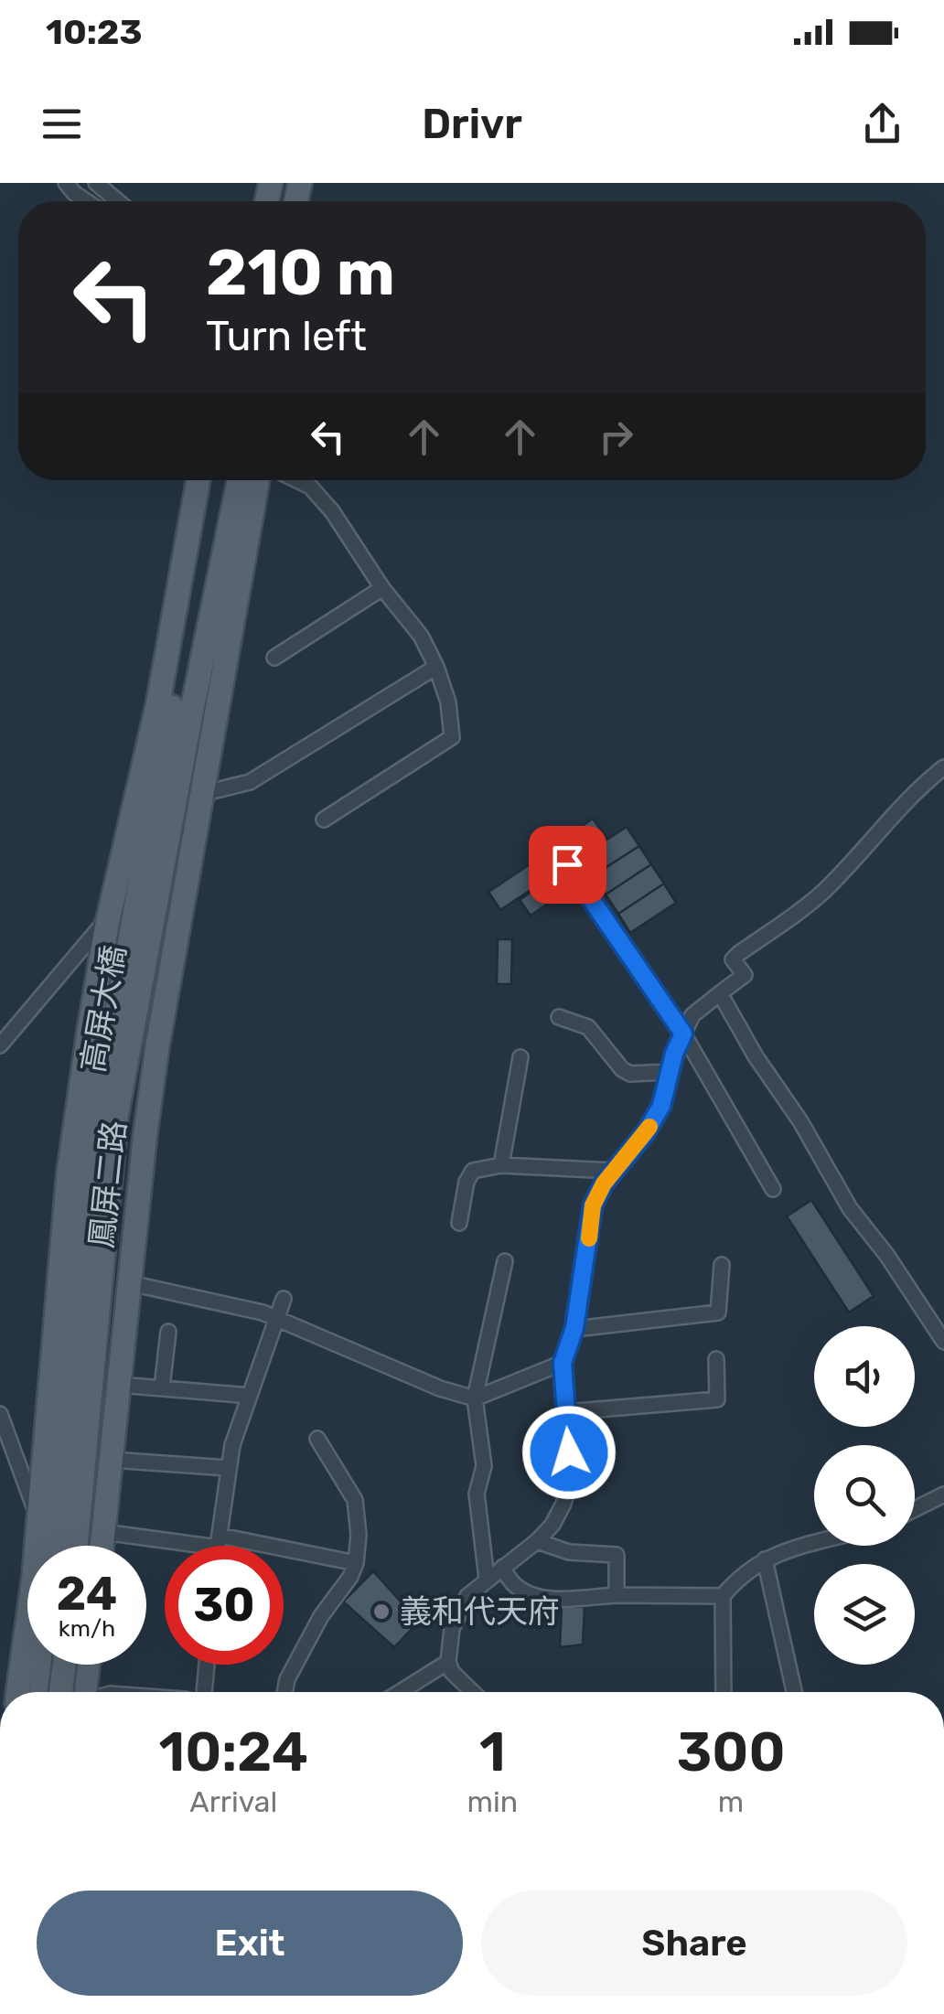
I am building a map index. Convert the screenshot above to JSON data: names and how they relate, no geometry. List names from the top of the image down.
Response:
{
  "streets": {
    "main road": ["高屏大橋", "鳳屏二路"]
  },
  "places": ["義和代天府"],
  "page": {
    "status": "10:23",
    "header": "Drivr",
    "turn": ["210 m", "Turn left"],
    "speed": "24 km/h",
    "limit": "30",
    "eta": [
      "10:24",
      "Arrival",
      "1",
      "min",
      "300",
      "m"
    ],
    "buttons": ["Exit", "Share"]
  }
}
